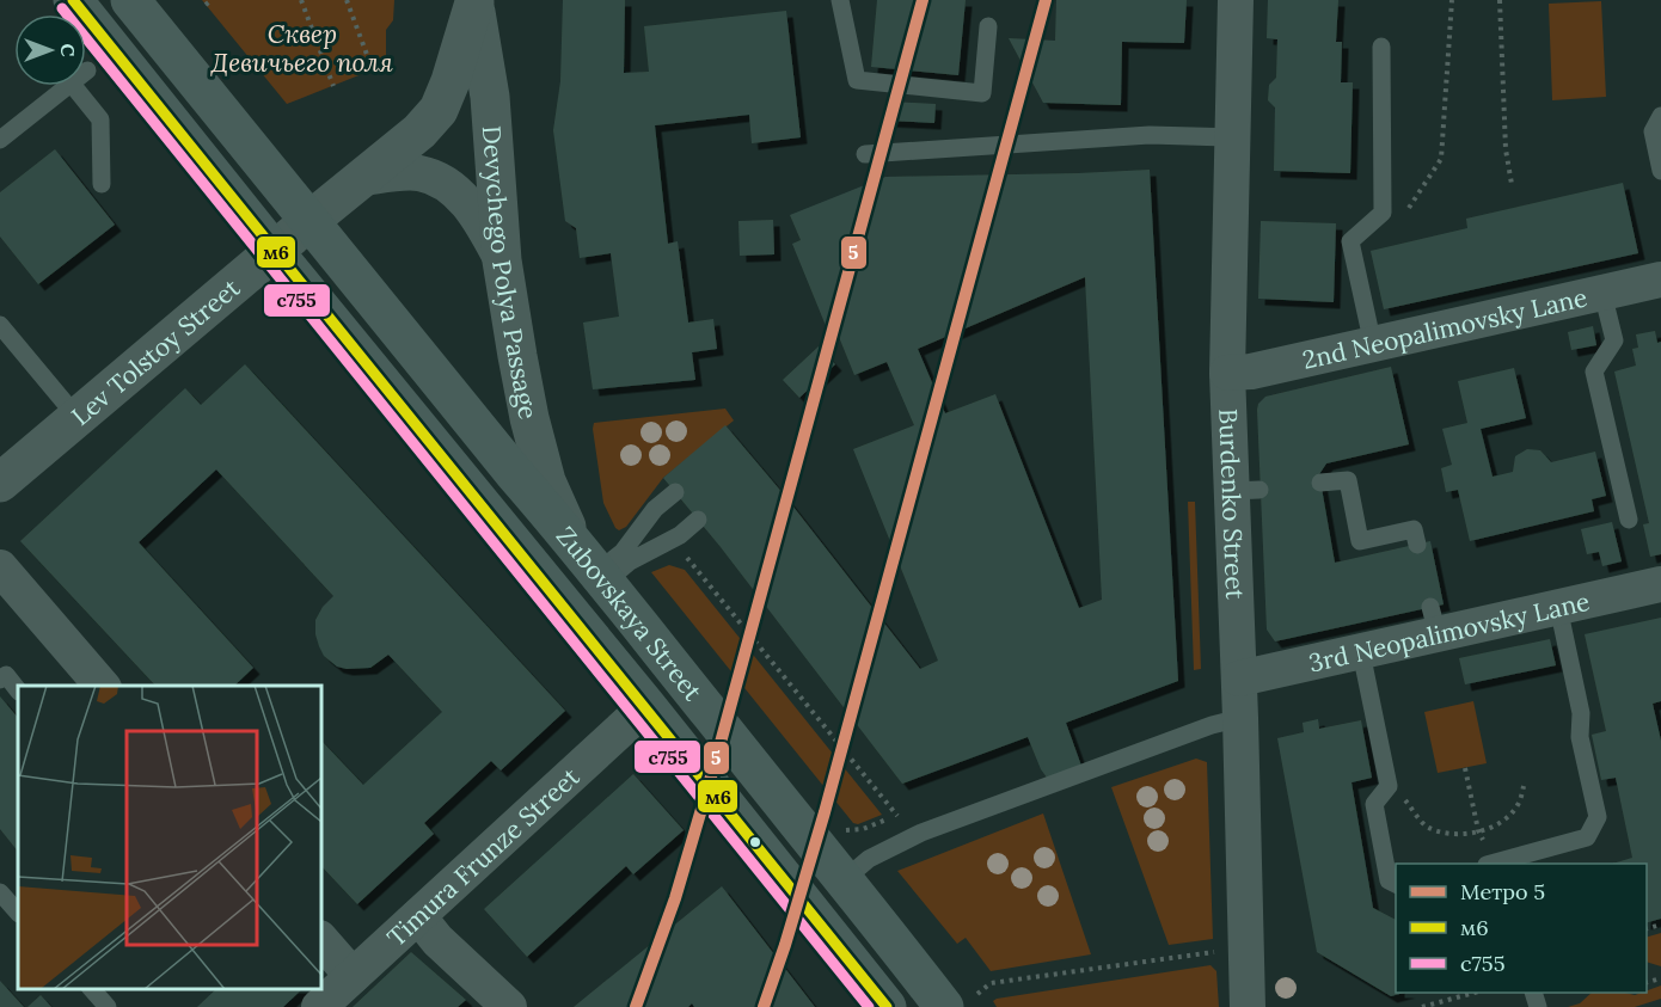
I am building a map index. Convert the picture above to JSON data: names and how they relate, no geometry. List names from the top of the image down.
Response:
{
  "streets": {
    "main road": ["Zubovskaya Street"],
    "street": [
      "Devychego Polya Passage",
      "2nd Neopalimovsky Lane",
      "Lev Tolstoy Street",
      "Burdenko Street",
      "3rd Neopalimovsky Lane",
      "Timura Frunze Street"
    ]
  },
  "crossings": [
    ["Devychego Polya Passage", "Lev Tolstoy Street"],
    ["Devychego Polya Passage", "Zubovskaya Street"],
    ["2nd Neopalimovsky Lane", "Burdenko Street"],
    ["Lev Tolstoy Street", "Zubovskaya Street"],
    ["Burdenko Street", "3rd Neopalimovsky Lane"],
    ["Zubovskaya Street", "Timura Frunze Street"]
  ],
  "parks": ["Сквер Девичьего поля"],
  "lines": ["metro line 5", "transit line м6", "transit line с755"],
  "legend": ["Метро 5", "м6", "с755"],
  "north": "right"
}
